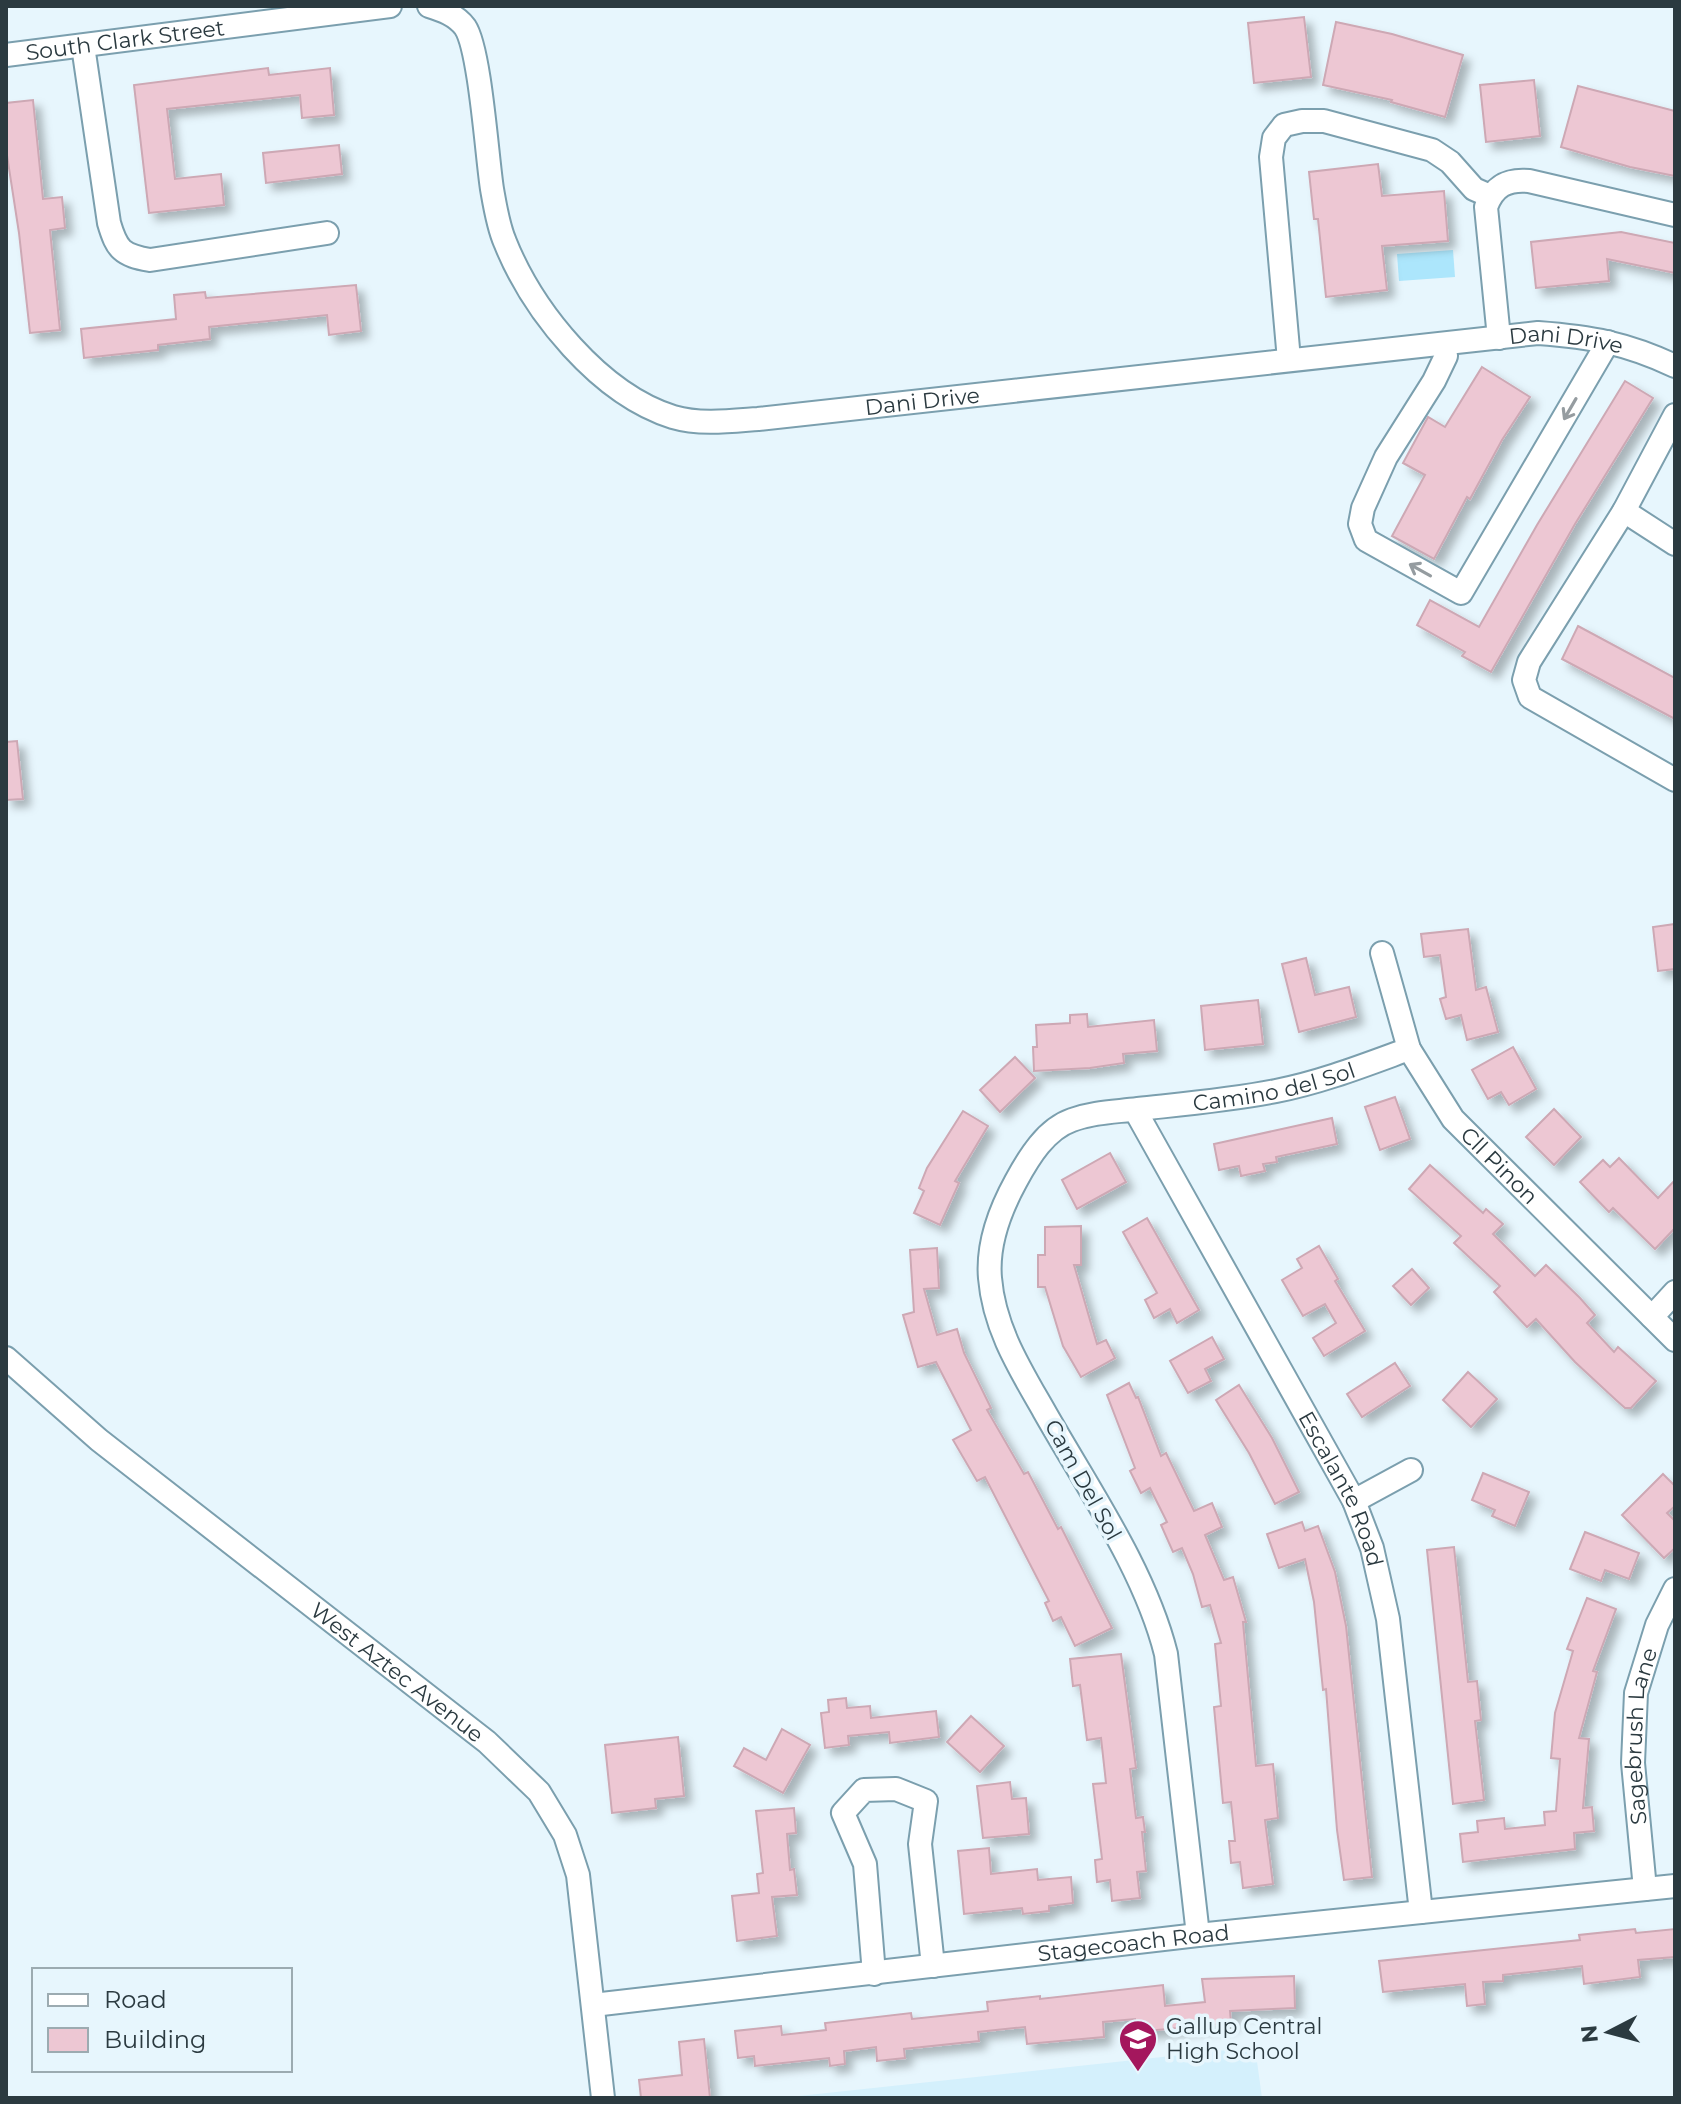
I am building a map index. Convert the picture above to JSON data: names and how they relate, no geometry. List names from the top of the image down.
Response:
{
  "streets": {
    "street": [
      "South Clark Street",
      "Dani Drive",
      "Camino del Sol",
      "Cll Pinon",
      "Cam Del Sol",
      "Escalante Road",
      "West Aztec Avenue",
      "Sagebrush Lane",
      "Stagecoach Road"
    ]
  },
  "crossings": [
    ["Camino del Sol", "Cll Pinon"],
    ["Camino del Sol", "Cam Del Sol"],
    ["Camino del Sol", "Escalante Road"],
    ["Cam Del Sol", "Escalante Road"],
    ["Cam Del Sol", "Stagecoach Road"],
    ["Escalante Road", "Stagecoach Road"],
    ["West Aztec Avenue", "Stagecoach Road"],
    ["Sagebrush Lane", "Stagecoach Road"]
  ],
  "places": {
    "school or university": ["Gallup Central High School"]
  },
  "legend": ["Road", "Building"],
  "north": "left"
}
